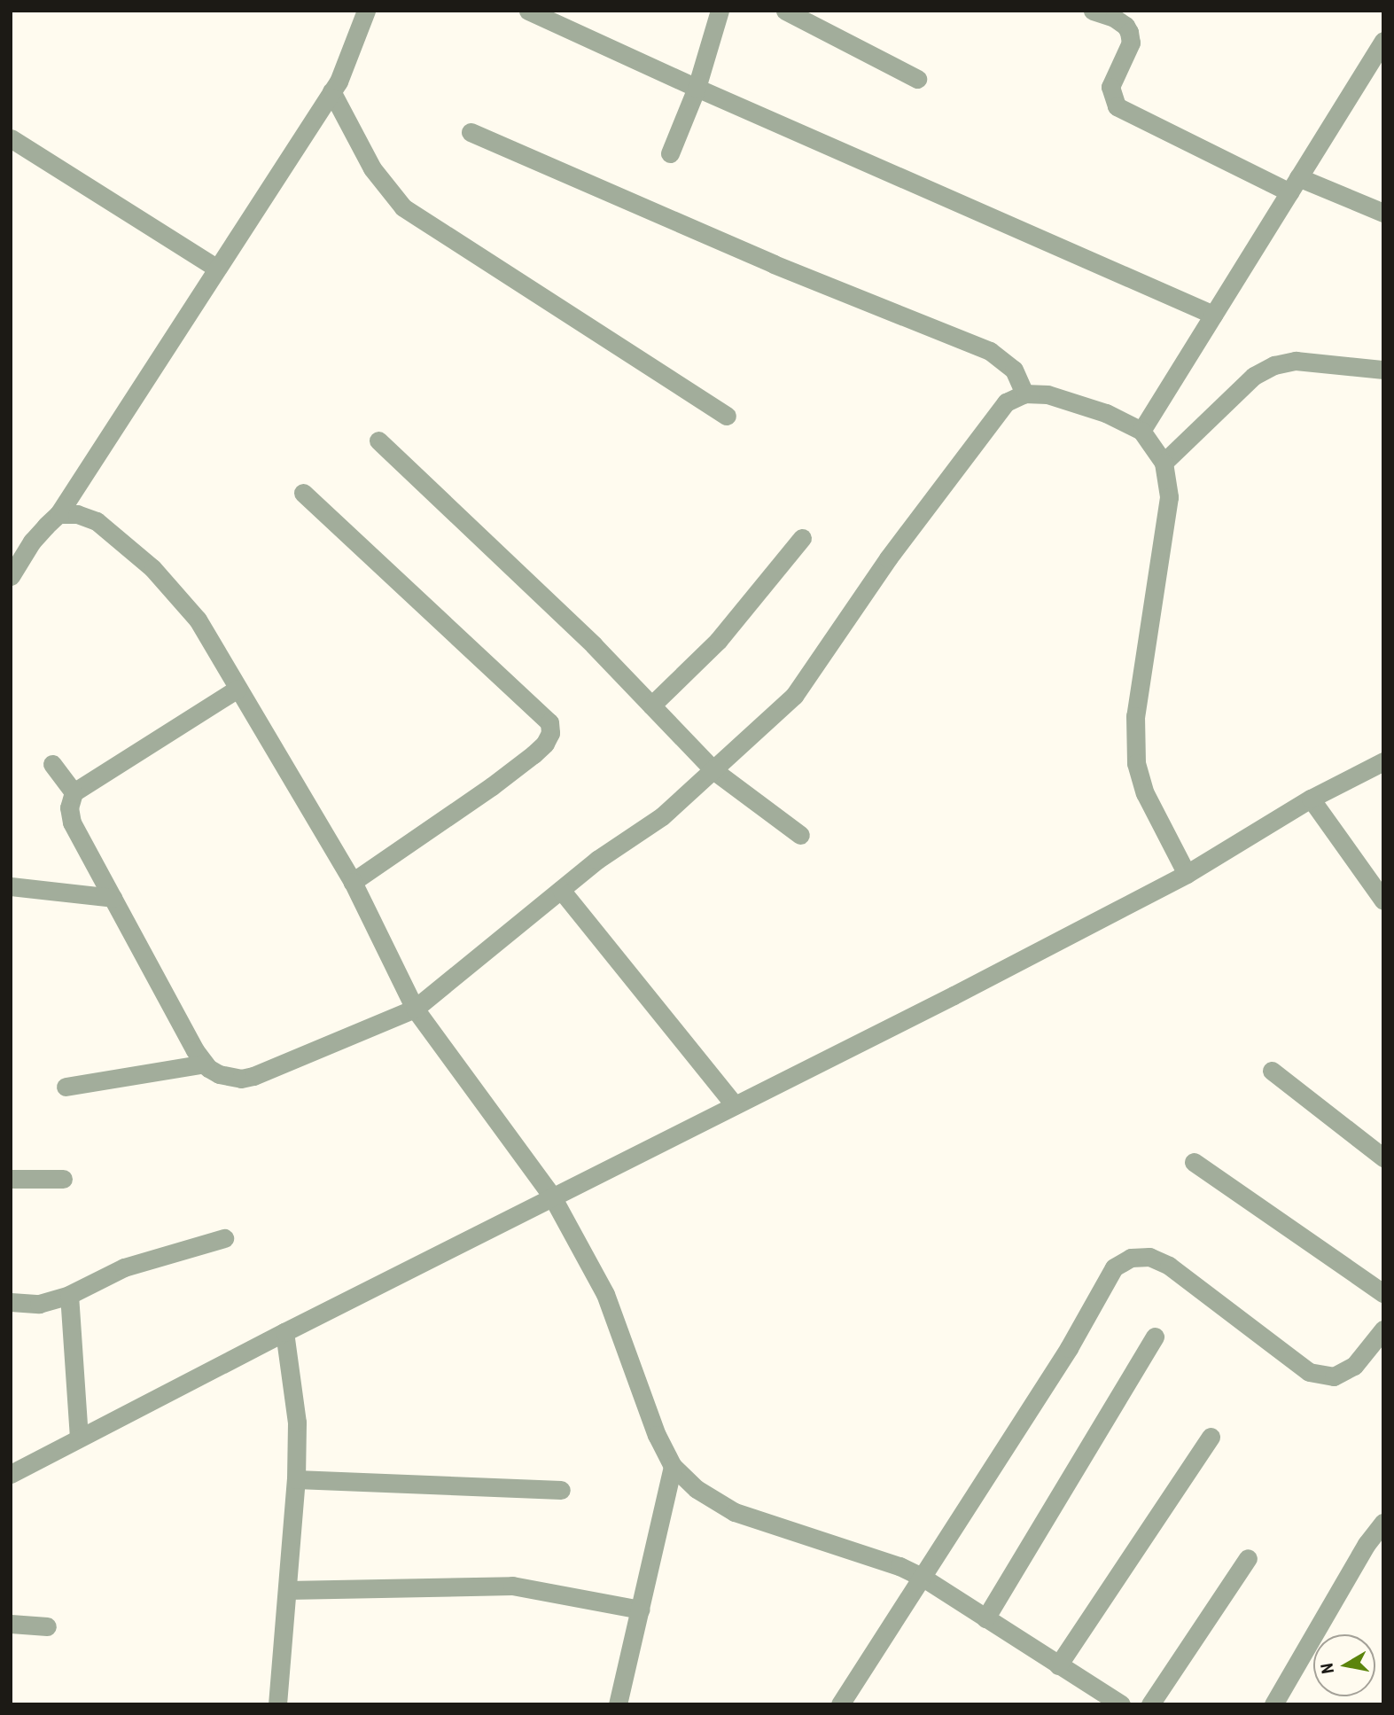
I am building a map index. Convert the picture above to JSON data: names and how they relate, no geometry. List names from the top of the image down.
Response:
{
  "north": "left"
}
